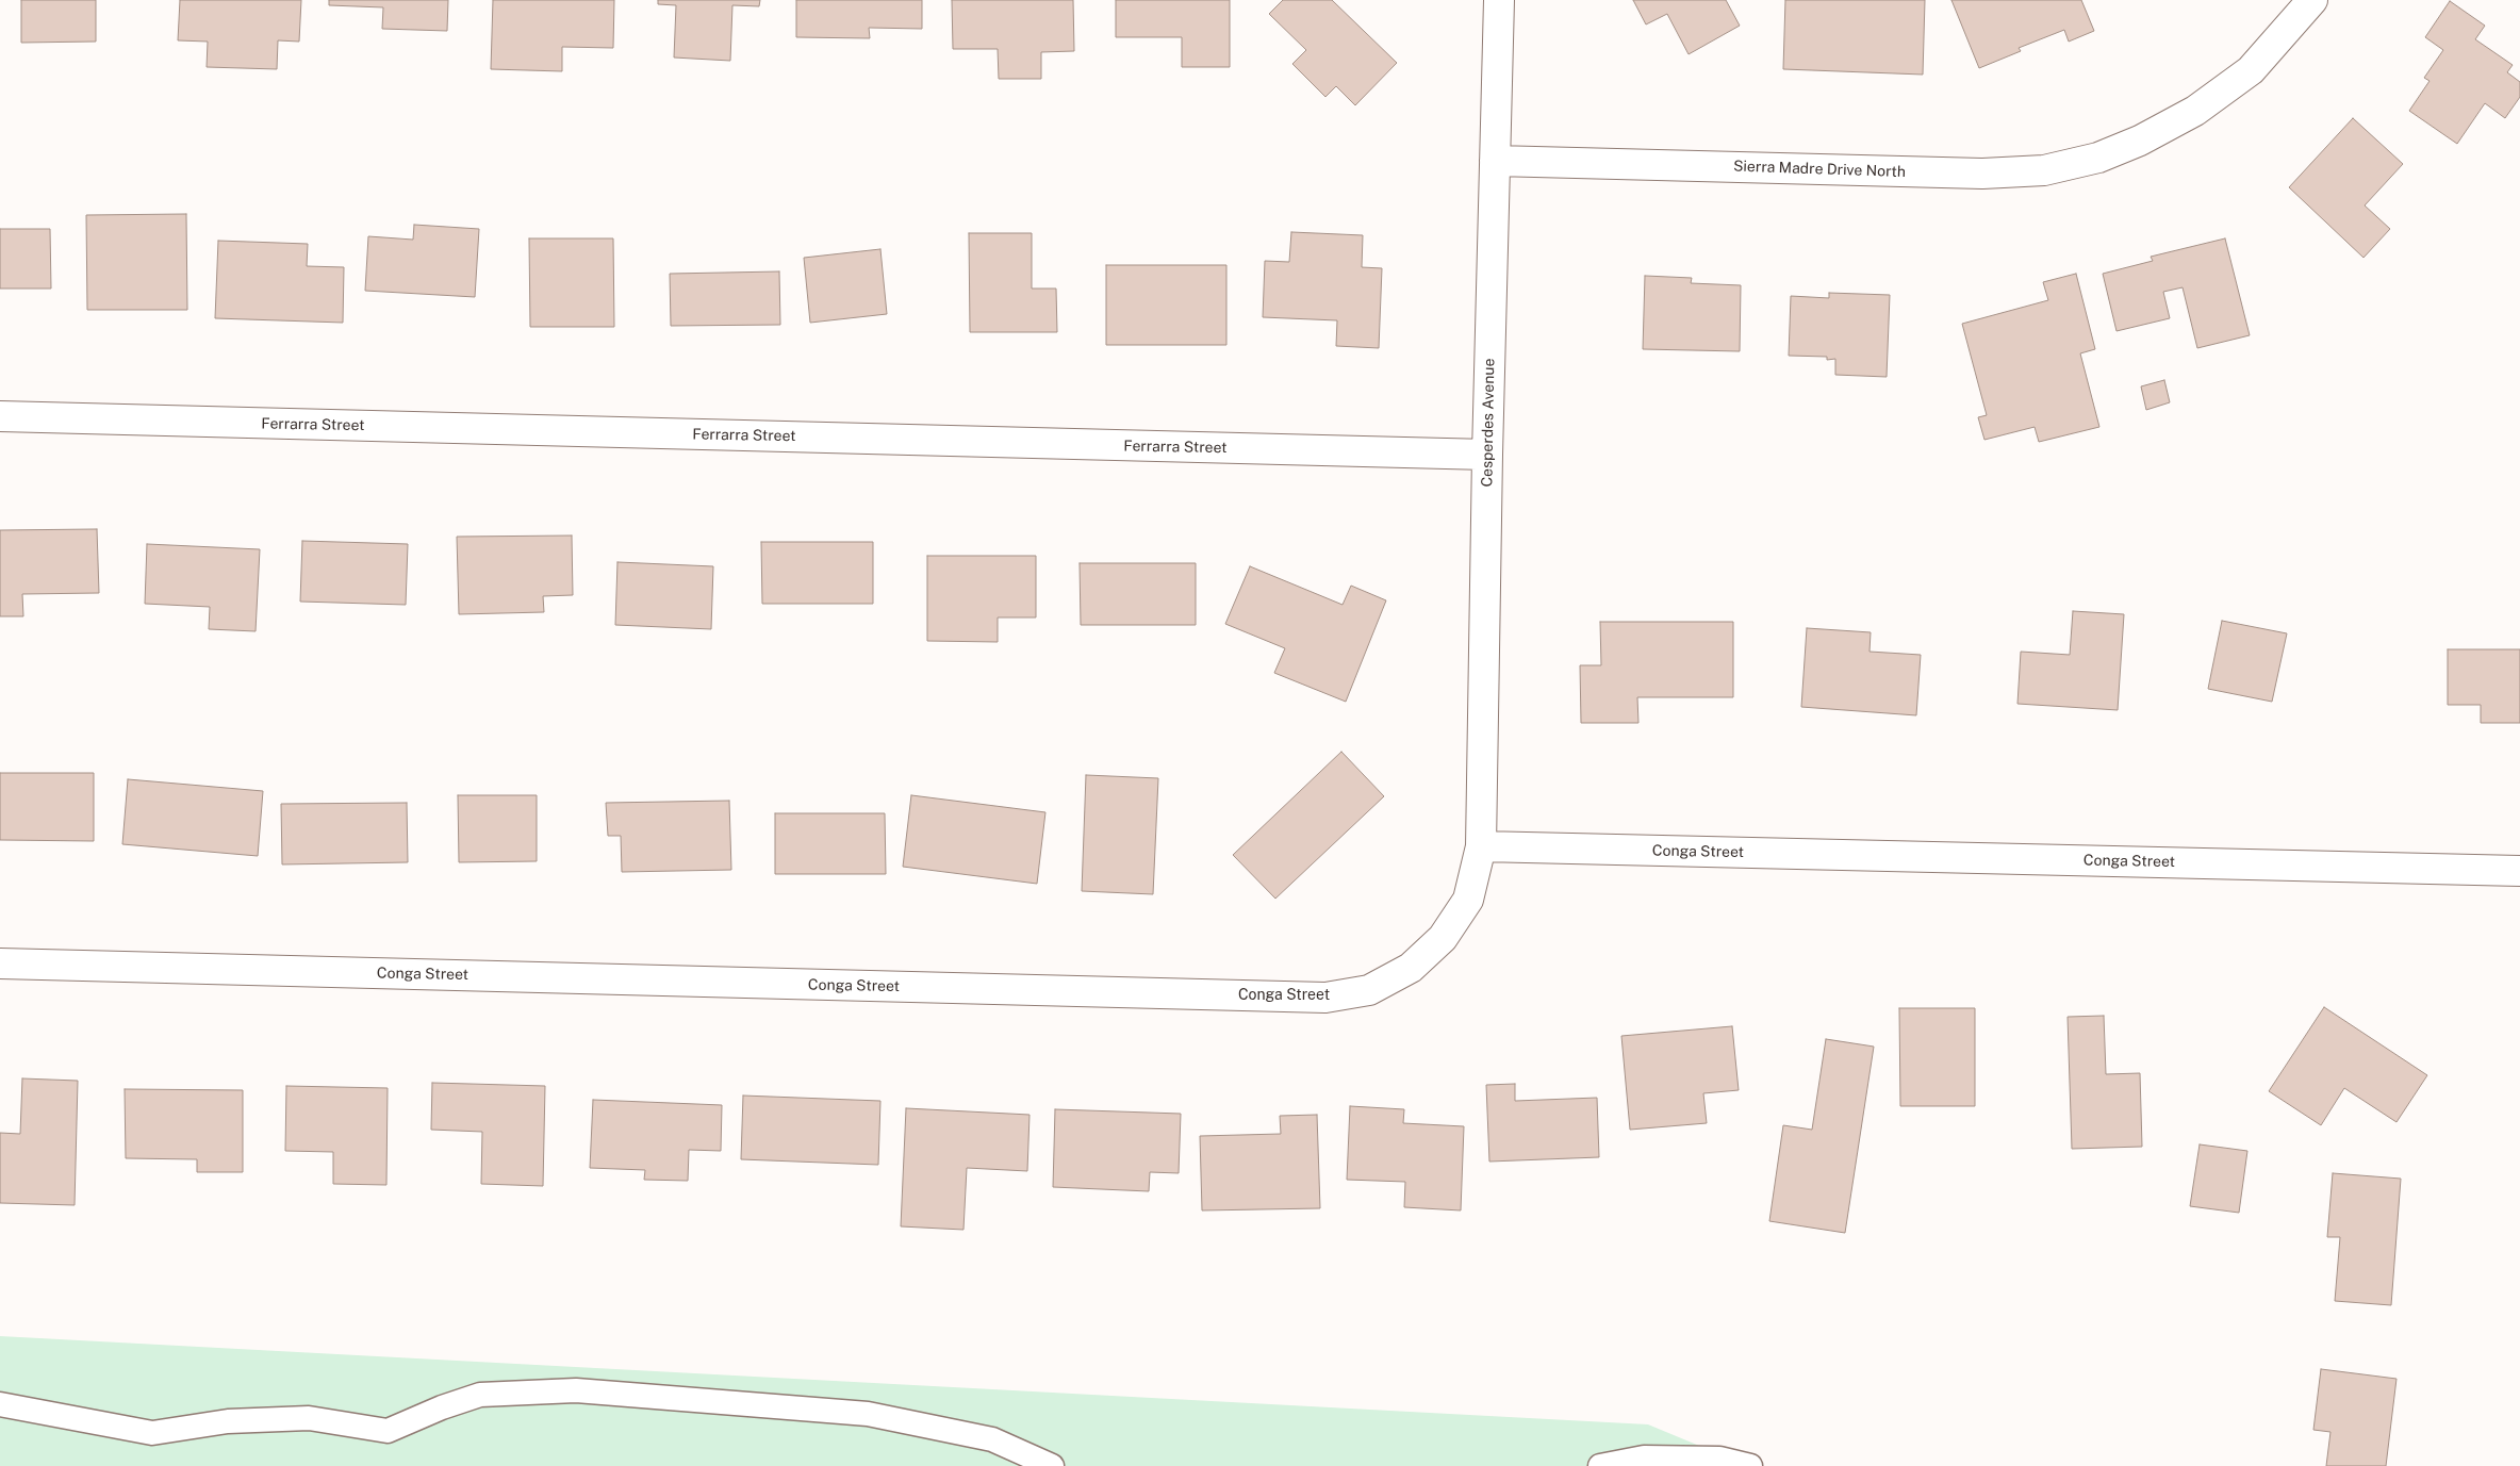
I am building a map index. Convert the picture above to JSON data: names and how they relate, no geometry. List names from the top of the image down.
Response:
{
  "streets": {
    "street": [
      "Sierra Madre Drive North",
      "Cesperdes Avenue",
      "Ferrarra Street",
      "Conga Street"
    ]
  },
  "crossings": [
    ["Sierra Madre Drive North", "Cesperdes Avenue"],
    ["Cesperdes Avenue", "Ferrarra Street"],
    ["Cesperdes Avenue", "Conga Street"]
  ]
}
